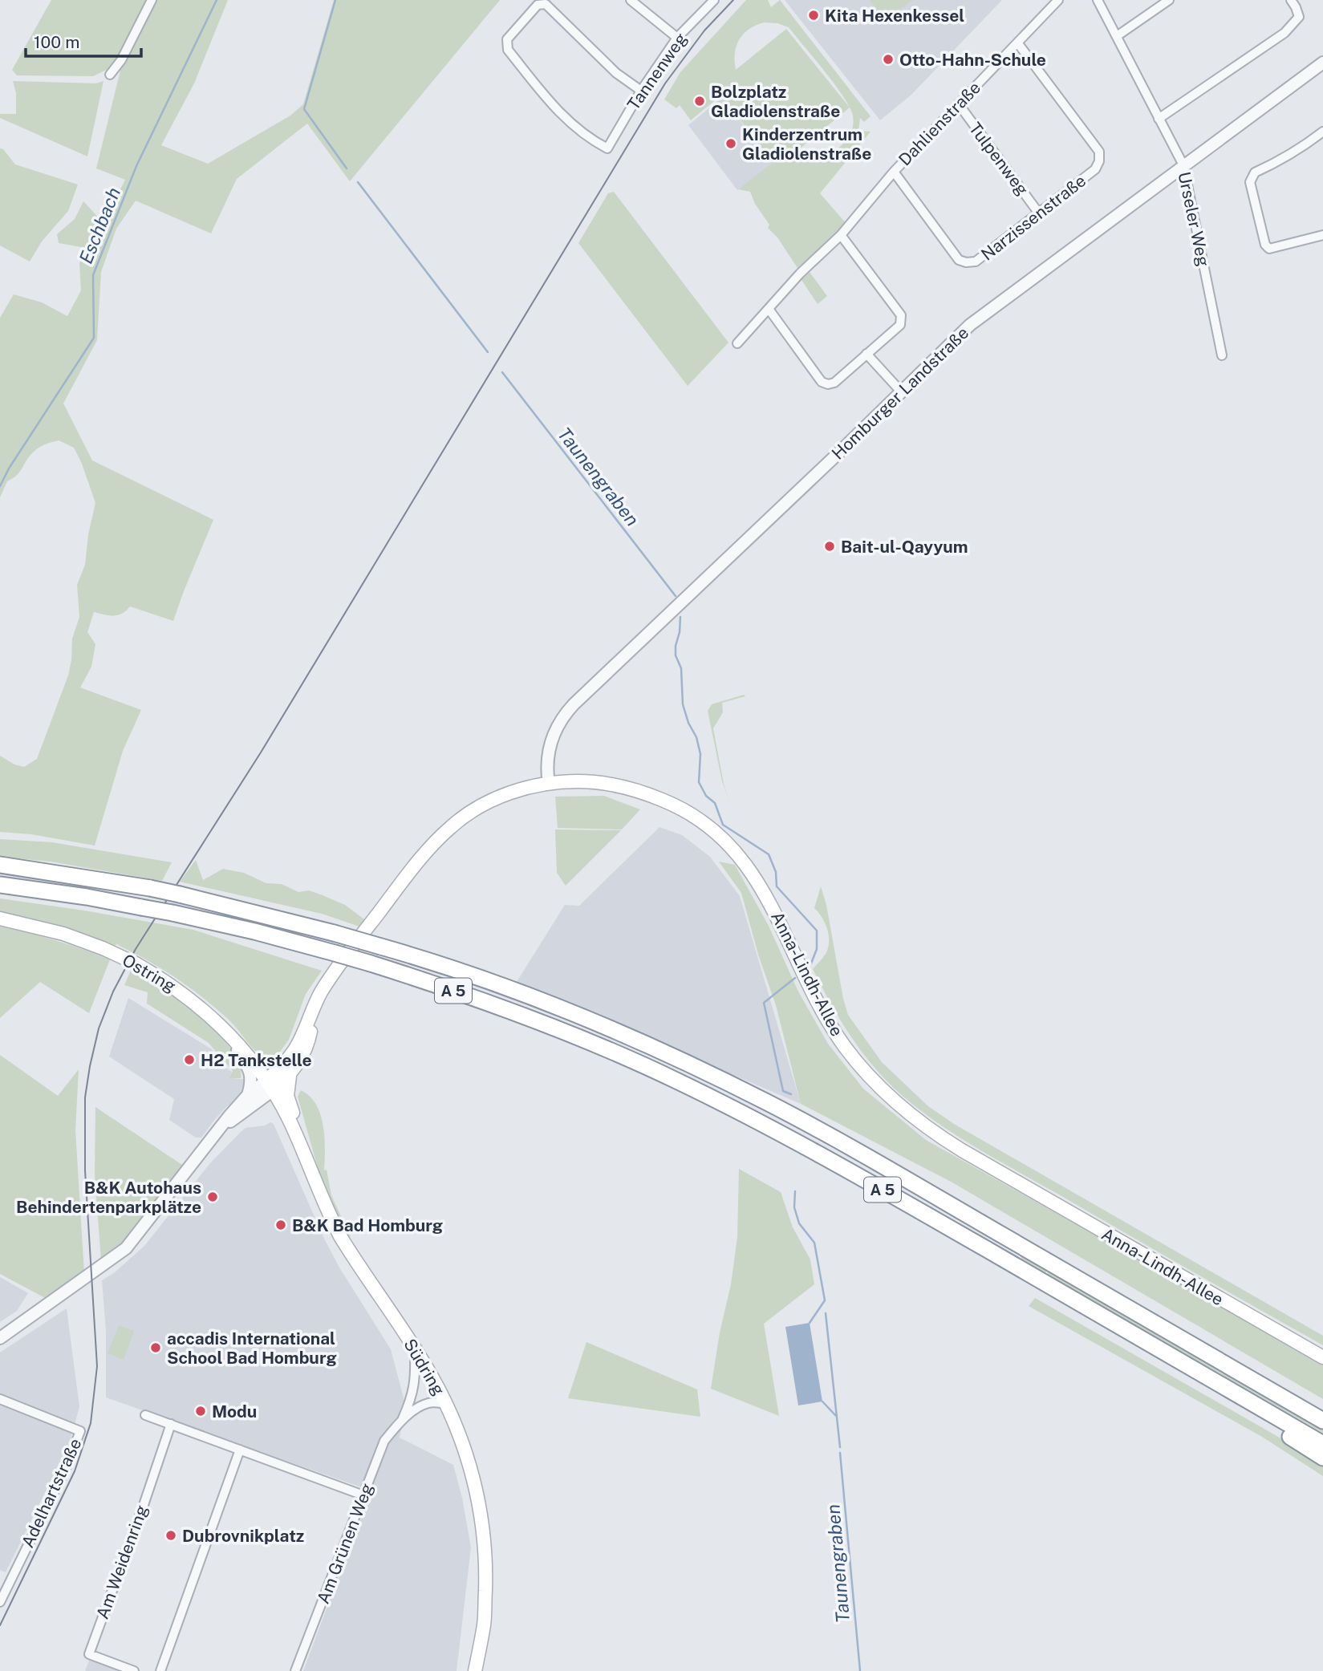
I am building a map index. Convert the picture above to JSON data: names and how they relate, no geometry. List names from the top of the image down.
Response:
{
  "streets": {
    "highway": ["A 5"],
    "main road": ["Ostring", "Anna-Lindh-Allee", "Südring"],
    "street": [
      "Tannenweg",
      "Dahlienstraße",
      "Tulpenweg",
      "Narzissenstraße",
      "Urseler Weg",
      "Homburger Landstraße",
      "Adelhartstraße",
      "Am Grünen Weg",
      "Am Weidenring"
    ]
  },
  "crossings": [
    ["Dahlienstraße", "Tulpenweg"],
    ["Dahlienstraße", "Narzissenstraße"],
    ["Tulpenweg", "Narzissenstraße"],
    ["Urseler Weg", "Homburger Landstraße"],
    ["Homburger Landstraße", "Anna-Lindh-Allee"],
    ["Ostring", "Südring"],
    ["Südring", "Am Grünen Weg"]
  ],
  "water": ["Eschbach", "Taunengraben"],
  "places": [
    "Kita Hexenkessel",
    "Otto-Hahn-Schule",
    "Bolzplatz Gladiolenstraße",
    "Kinderzentrum Gladiolenstraße",
    "Bait-ul-Qayyum",
    "H2 Tankstelle",
    "B&K Autohaus Behindertenparkplätze",
    "B&K Bad Homburg",
    "accadis International School Bad Homburg",
    "Modu",
    "Dubrovnikplatz"
  ],
  "scale_bar": "100 m"
}
